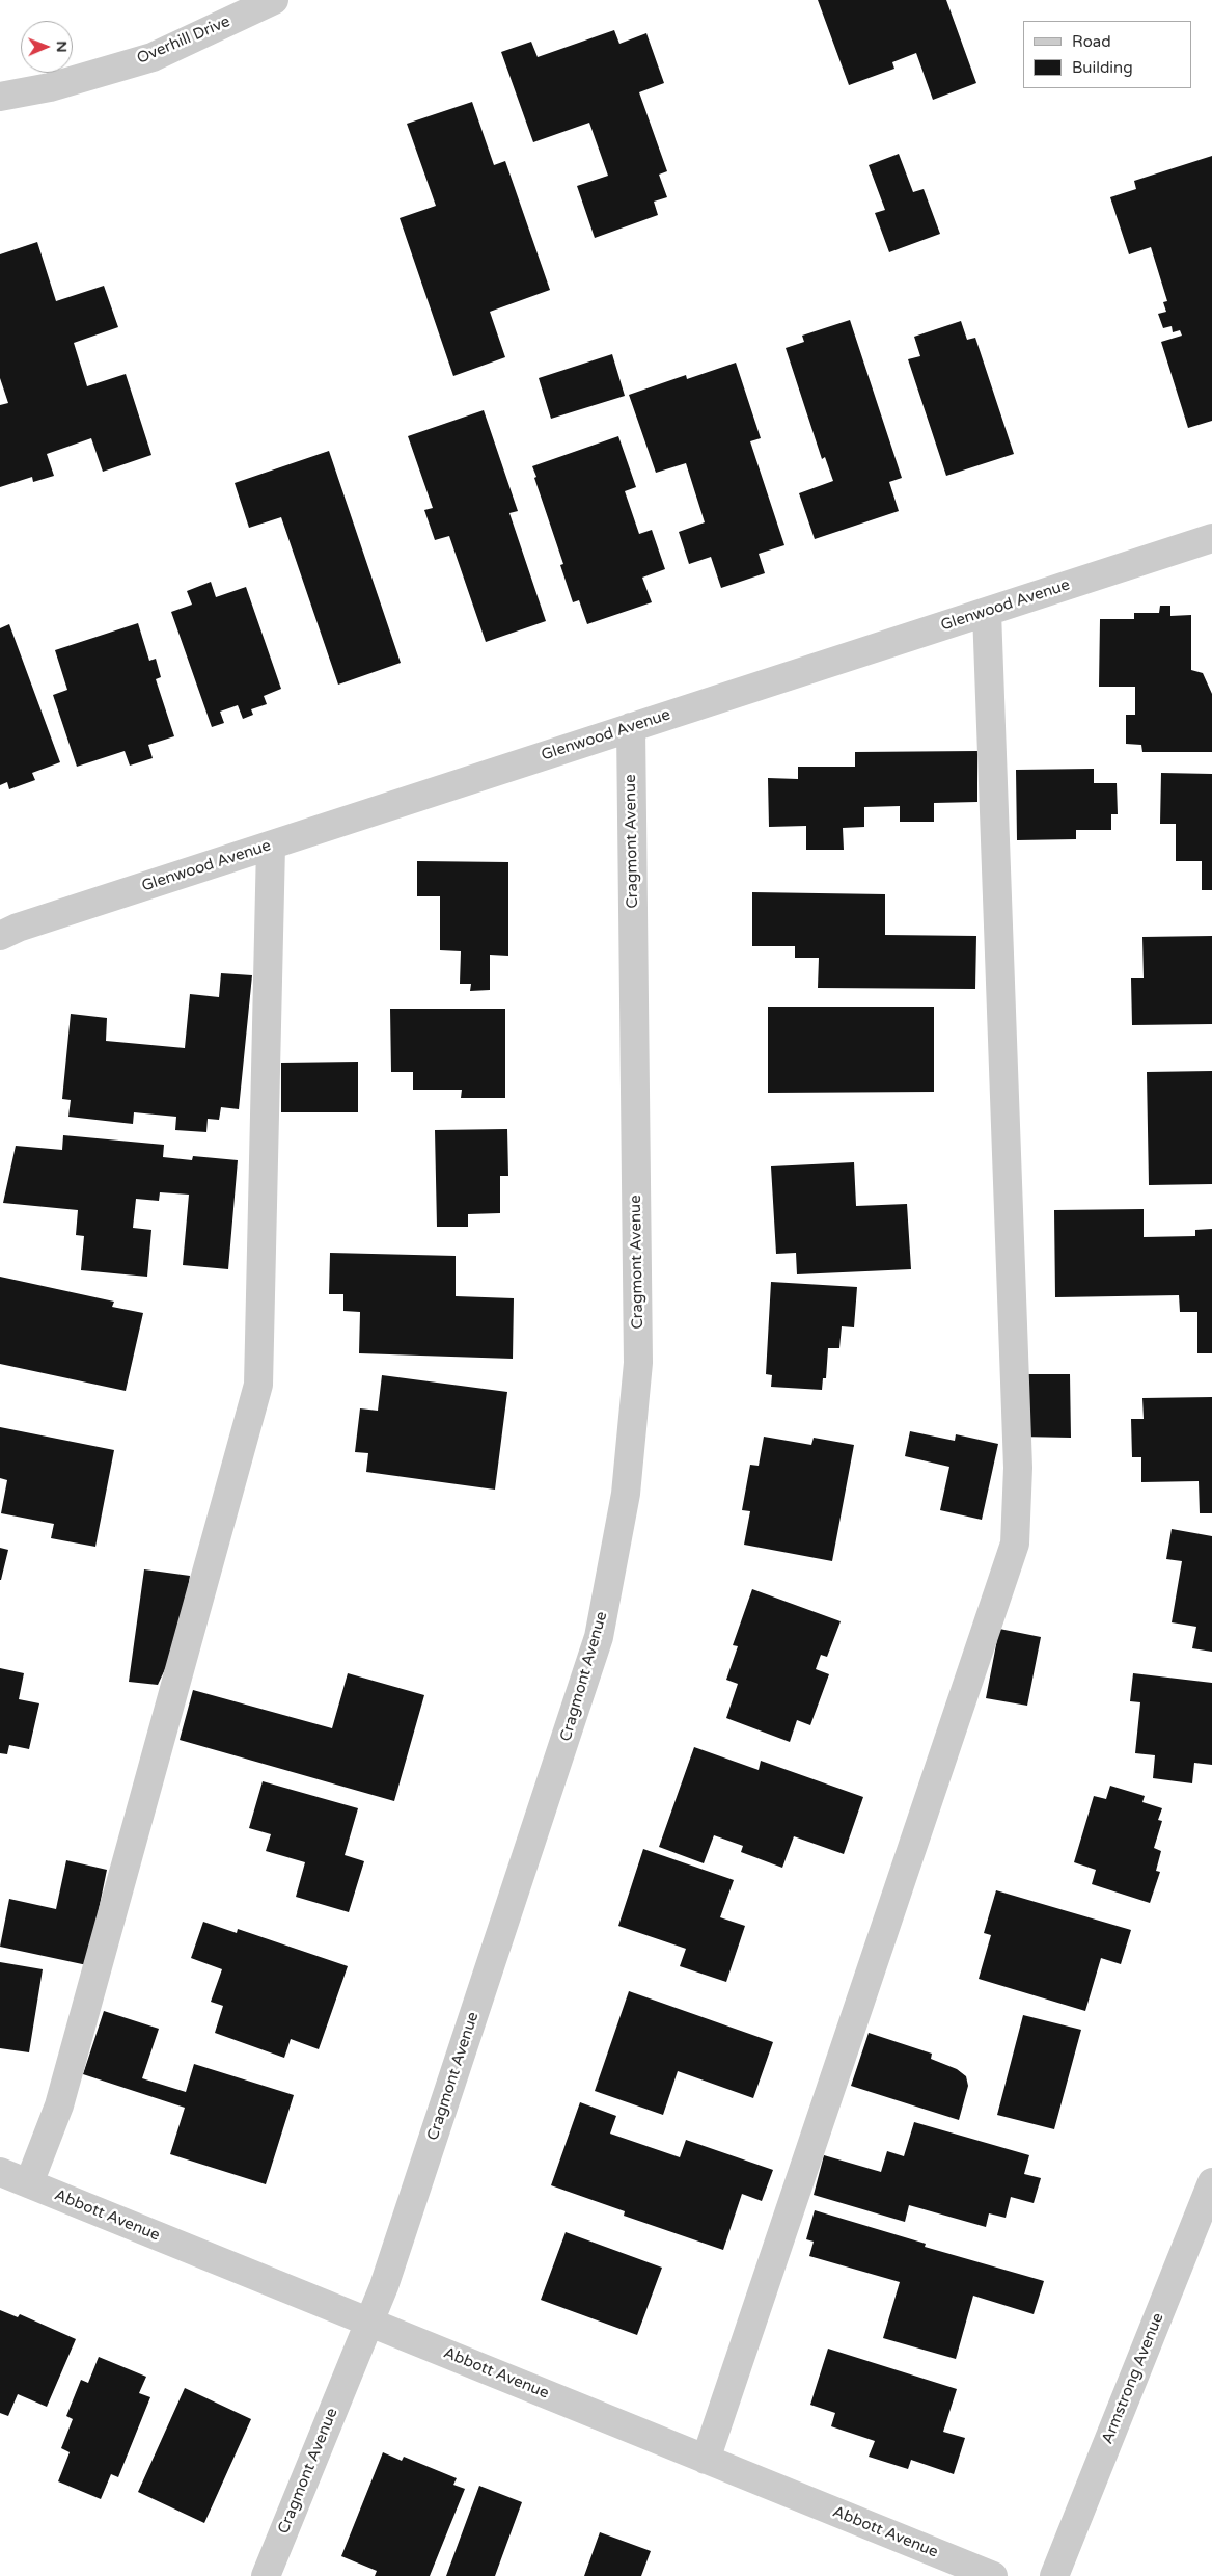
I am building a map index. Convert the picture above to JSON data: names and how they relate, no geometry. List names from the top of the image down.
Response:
{
  "streets": {
    "street": [
      "Overhill Drive",
      "Glenwood Avenue",
      "Cragmont Avenue",
      "Abbott Avenue",
      "Armstrong Avenue"
    ]
  },
  "crossings": [
    ["Glenwood Avenue", "Cragmont Avenue"],
    ["Cragmont Avenue", "Abbott Avenue"]
  ],
  "legend": ["Road", "Building"],
  "north": "right"
}
